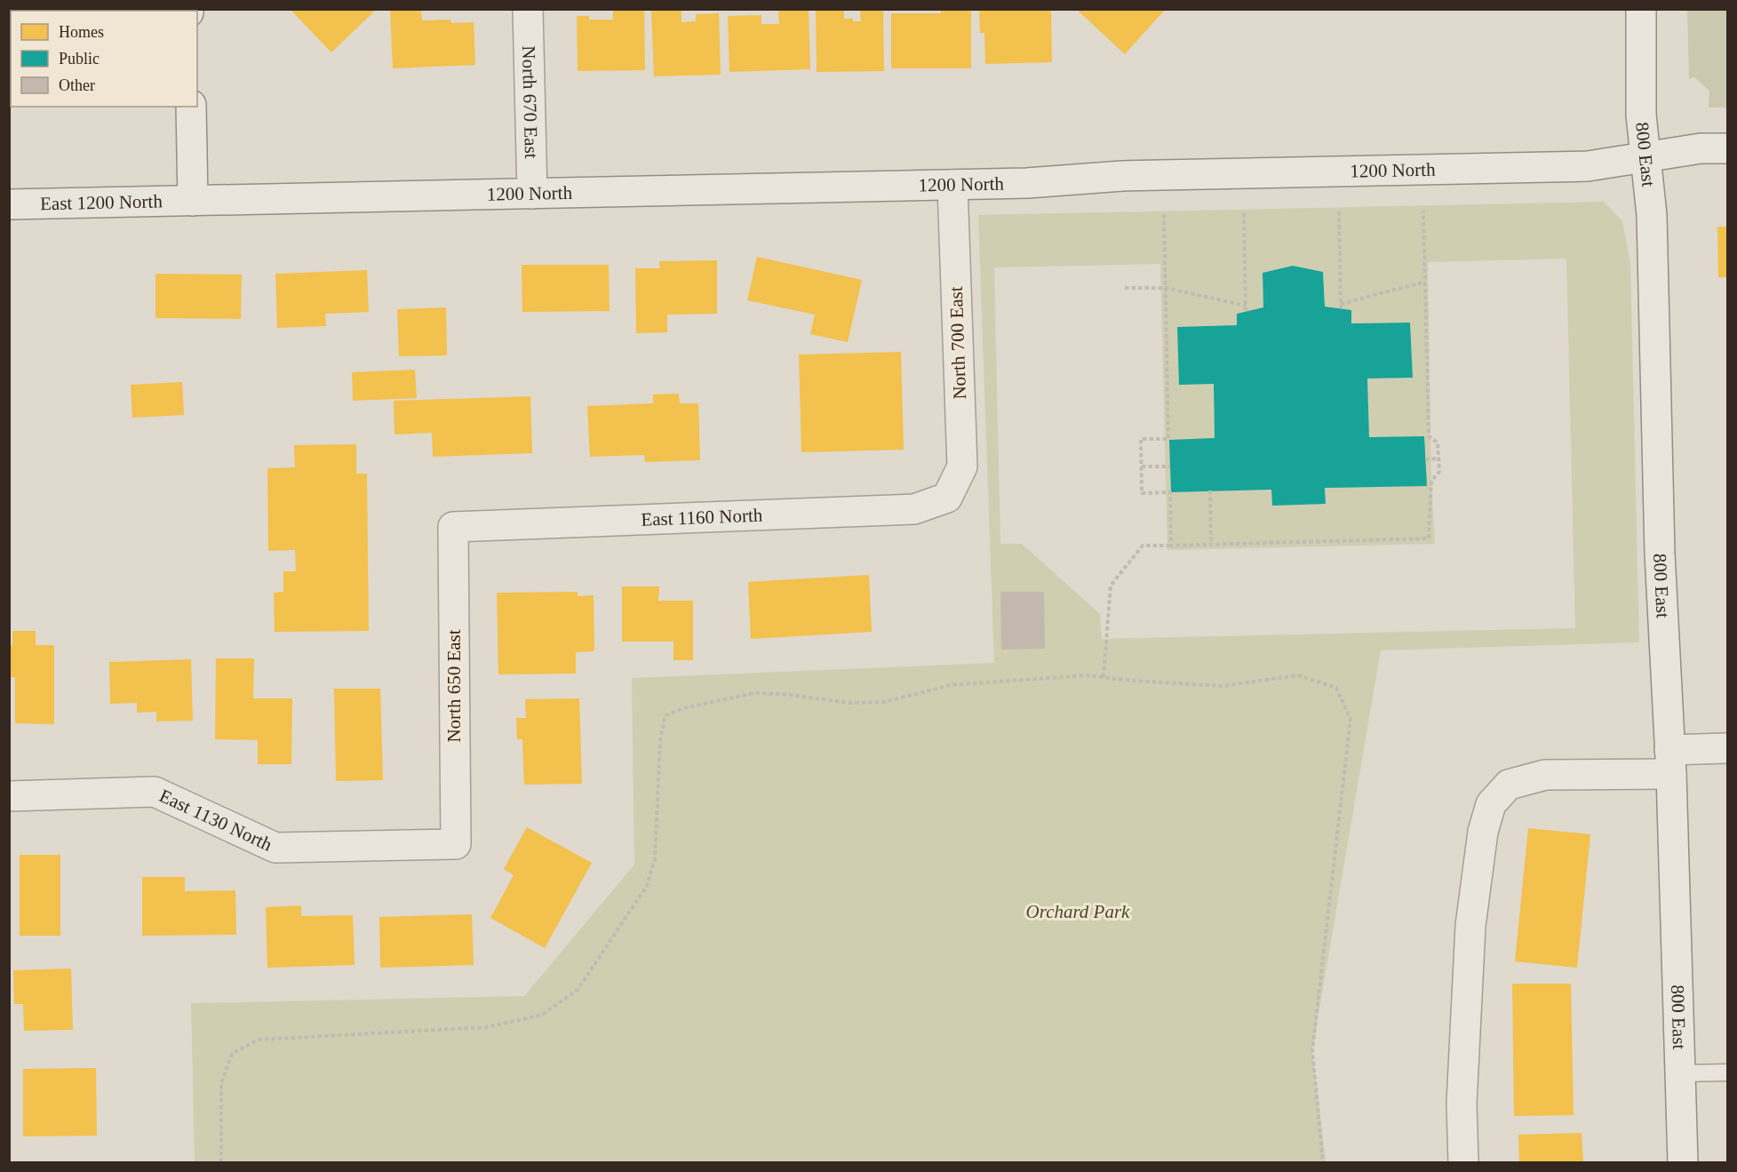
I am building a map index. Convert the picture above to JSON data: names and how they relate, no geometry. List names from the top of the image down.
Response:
{
  "streets": {
    "street": [
      "North 670 East",
      "800 East",
      "1200 North",
      "East 1200 North",
      "North 700 East",
      "East 1160 North",
      "North 650 East",
      "East 1130 North"
    ]
  },
  "crossings": [
    ["North 670 East", "1200 North"],
    ["800 East", "1200 North"],
    ["1200 North", "East 1200 North"],
    ["1200 North", "North 700 East"],
    ["North 700 East", "East 1160 North"],
    ["East 1160 North", "North 650 East"],
    ["North 650 East", "East 1130 North"]
  ],
  "parks": ["Orchard Park"],
  "legend": ["Homes", "Public", "Other"]
}
